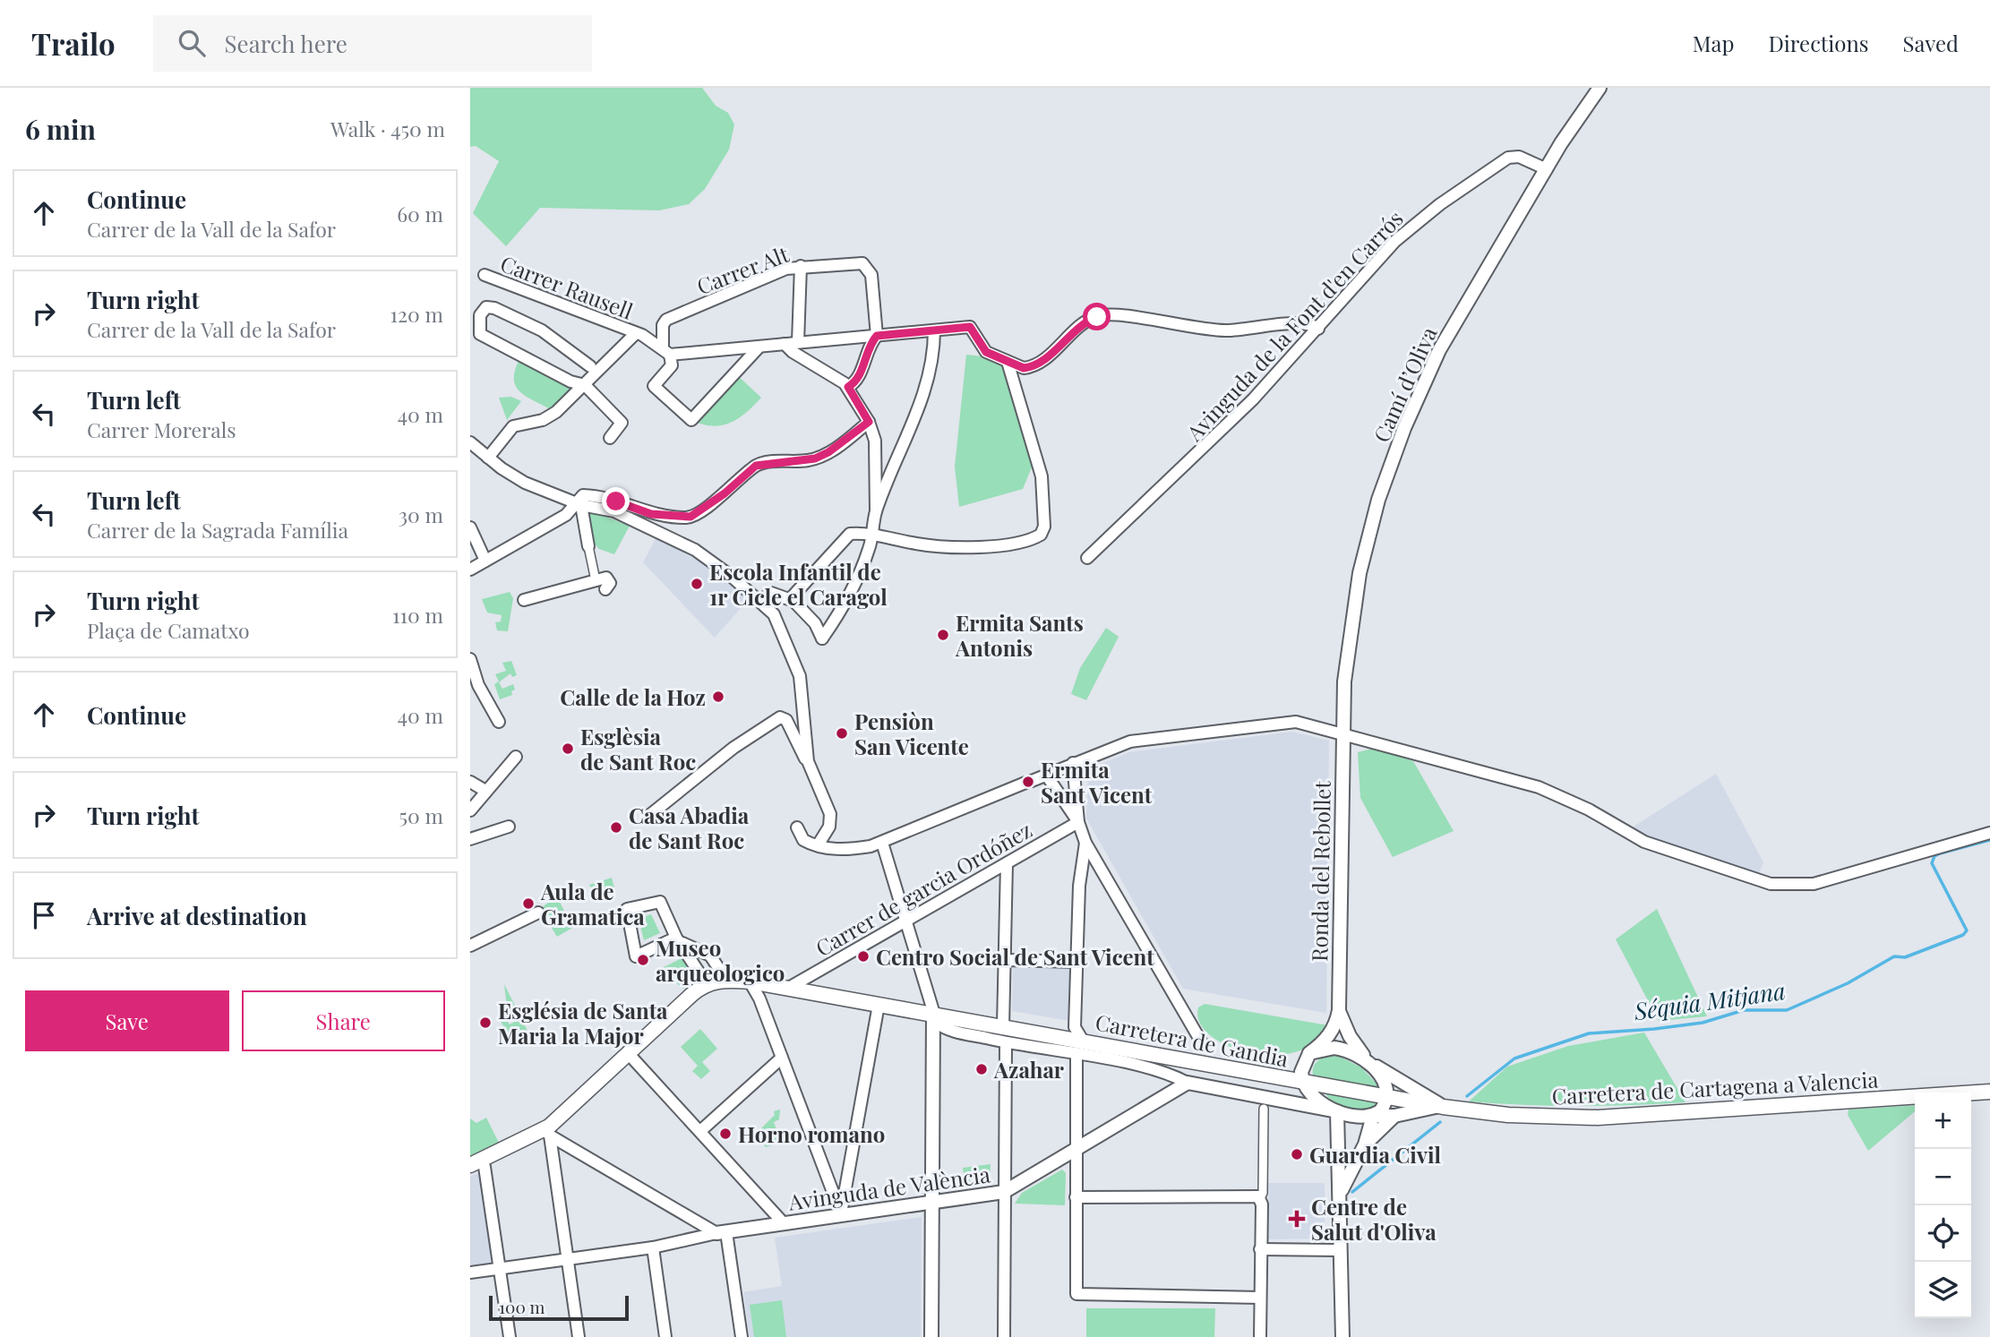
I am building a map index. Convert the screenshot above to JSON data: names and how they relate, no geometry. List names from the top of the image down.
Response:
{
  "streets": {
    "main road": ["Carretera de Gandia", "Carretera de Cartagena a Valencia"],
    "street": [
      "Carrer Alt",
      "Carrer Rausell",
      "Avinguda de la Font d'en Carrós",
      "Camí d’Oliva",
      "Ronda del Rebollet",
      "Carrer de garcia Ordóñez",
      "Avinguda de València"
    ]
  },
  "crossings": [
    ["Carrer Alt", "Carrer Rausell"],
    ["Avinguda de la Font d'en Carrós", "Camí d’Oliva"],
    ["Camí d’Oliva", "Ronda del Rebollet"],
    ["Ronda del Rebollet", "Carretera de Gandia"],
    ["Carrer de garcia Ordóñez", "Carretera de Gandia"],
    ["Carretera de Gandia", "Carretera de Cartagena a Valencia"],
    ["Carretera de Gandia", "Avinguda de València"]
  ],
  "water": ["Séquia Mitjana"],
  "places": {
    "other": [
      "Escola Infantil de 1r Cicle el Caragol",
      "Ermita Sants Antonis",
      "Calle de la Hoz",
      "Pensiòn San Vicente",
      "Esglèsia de Sant Roc",
      "Ermita Sant Vicent",
      "Casa Abadia de Sant Roc",
      "Aula de Gramatica",
      "Centro Social de Sant Vicent",
      "Museo arqueologico",
      "Església de Santa Maria la Major",
      "Azahar",
      "Horno romano",
      "Guardia Civil"
    ],
    "health": ["Centre de Salut d'Oliva"]
  },
  "scale_bar": "100 m",
  "page": {
    "header": "Trailo",
    "search": "Search here",
    "nav": ["Map", "Directions", "Saved"],
    "heading": ["6 min", "Walk · 450 m"],
    "list": [
      ["Continue", "Carrer de la Vall de la Safor", "60 m"],
      ["Turn right", "Carrer de la Vall de la Safor", "120 m"],
      ["Turn left", "Carrer Morerals", "40 m"],
      ["Turn left", "Carrer de la Sagrada Família", "30 m"],
      ["Turn right", "Plaça de Camatxo", "110 m"],
      ["Continue", "40 m"],
      ["Turn right", "50 m"],
      "Arrive at destination"
    ],
    "buttons": ["Save", "Share"],
    "map_buttons": ["+", "−"],
    "scale": "100 m"
  }
}
